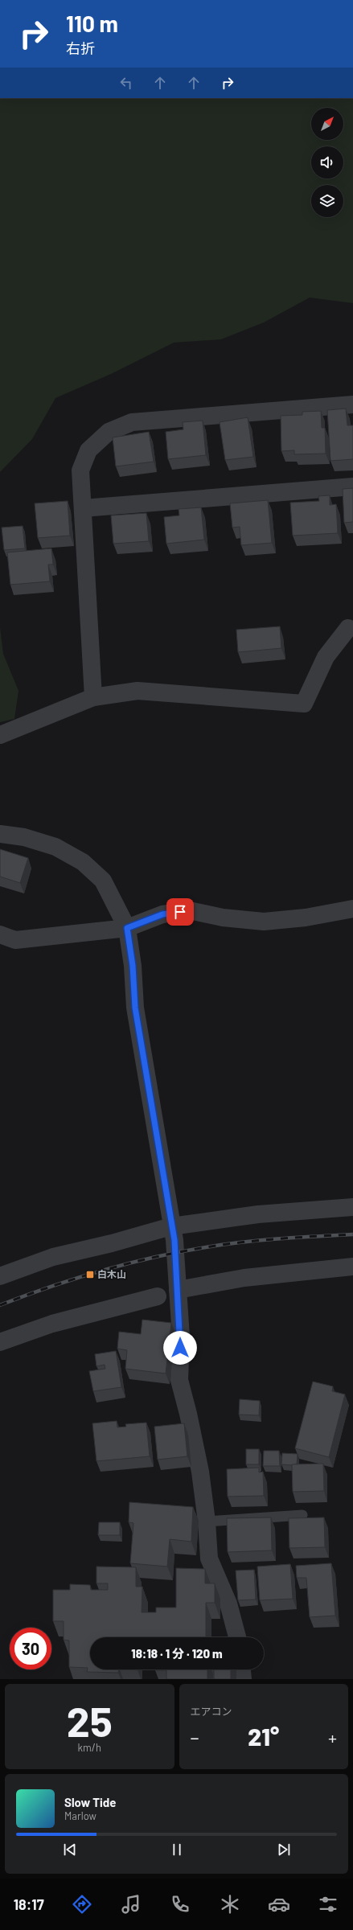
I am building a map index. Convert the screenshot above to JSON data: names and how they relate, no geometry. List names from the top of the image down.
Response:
{
  "places": {
    "transit": ["白木山"]
  },
  "north": "top right",
  "page": {
    "turn": ["110 m", "右折"],
    "limit": "30",
    "trip": "18:18 · 1 分 · 120 m",
    "tile": [
      ["25", "km/h"],
      "エアコン"
    ],
    "heat": ["−", "21°", "+"],
    "song": ["Slow Tide", "Marlow"],
    "tabs": "18:17"
  }
}
